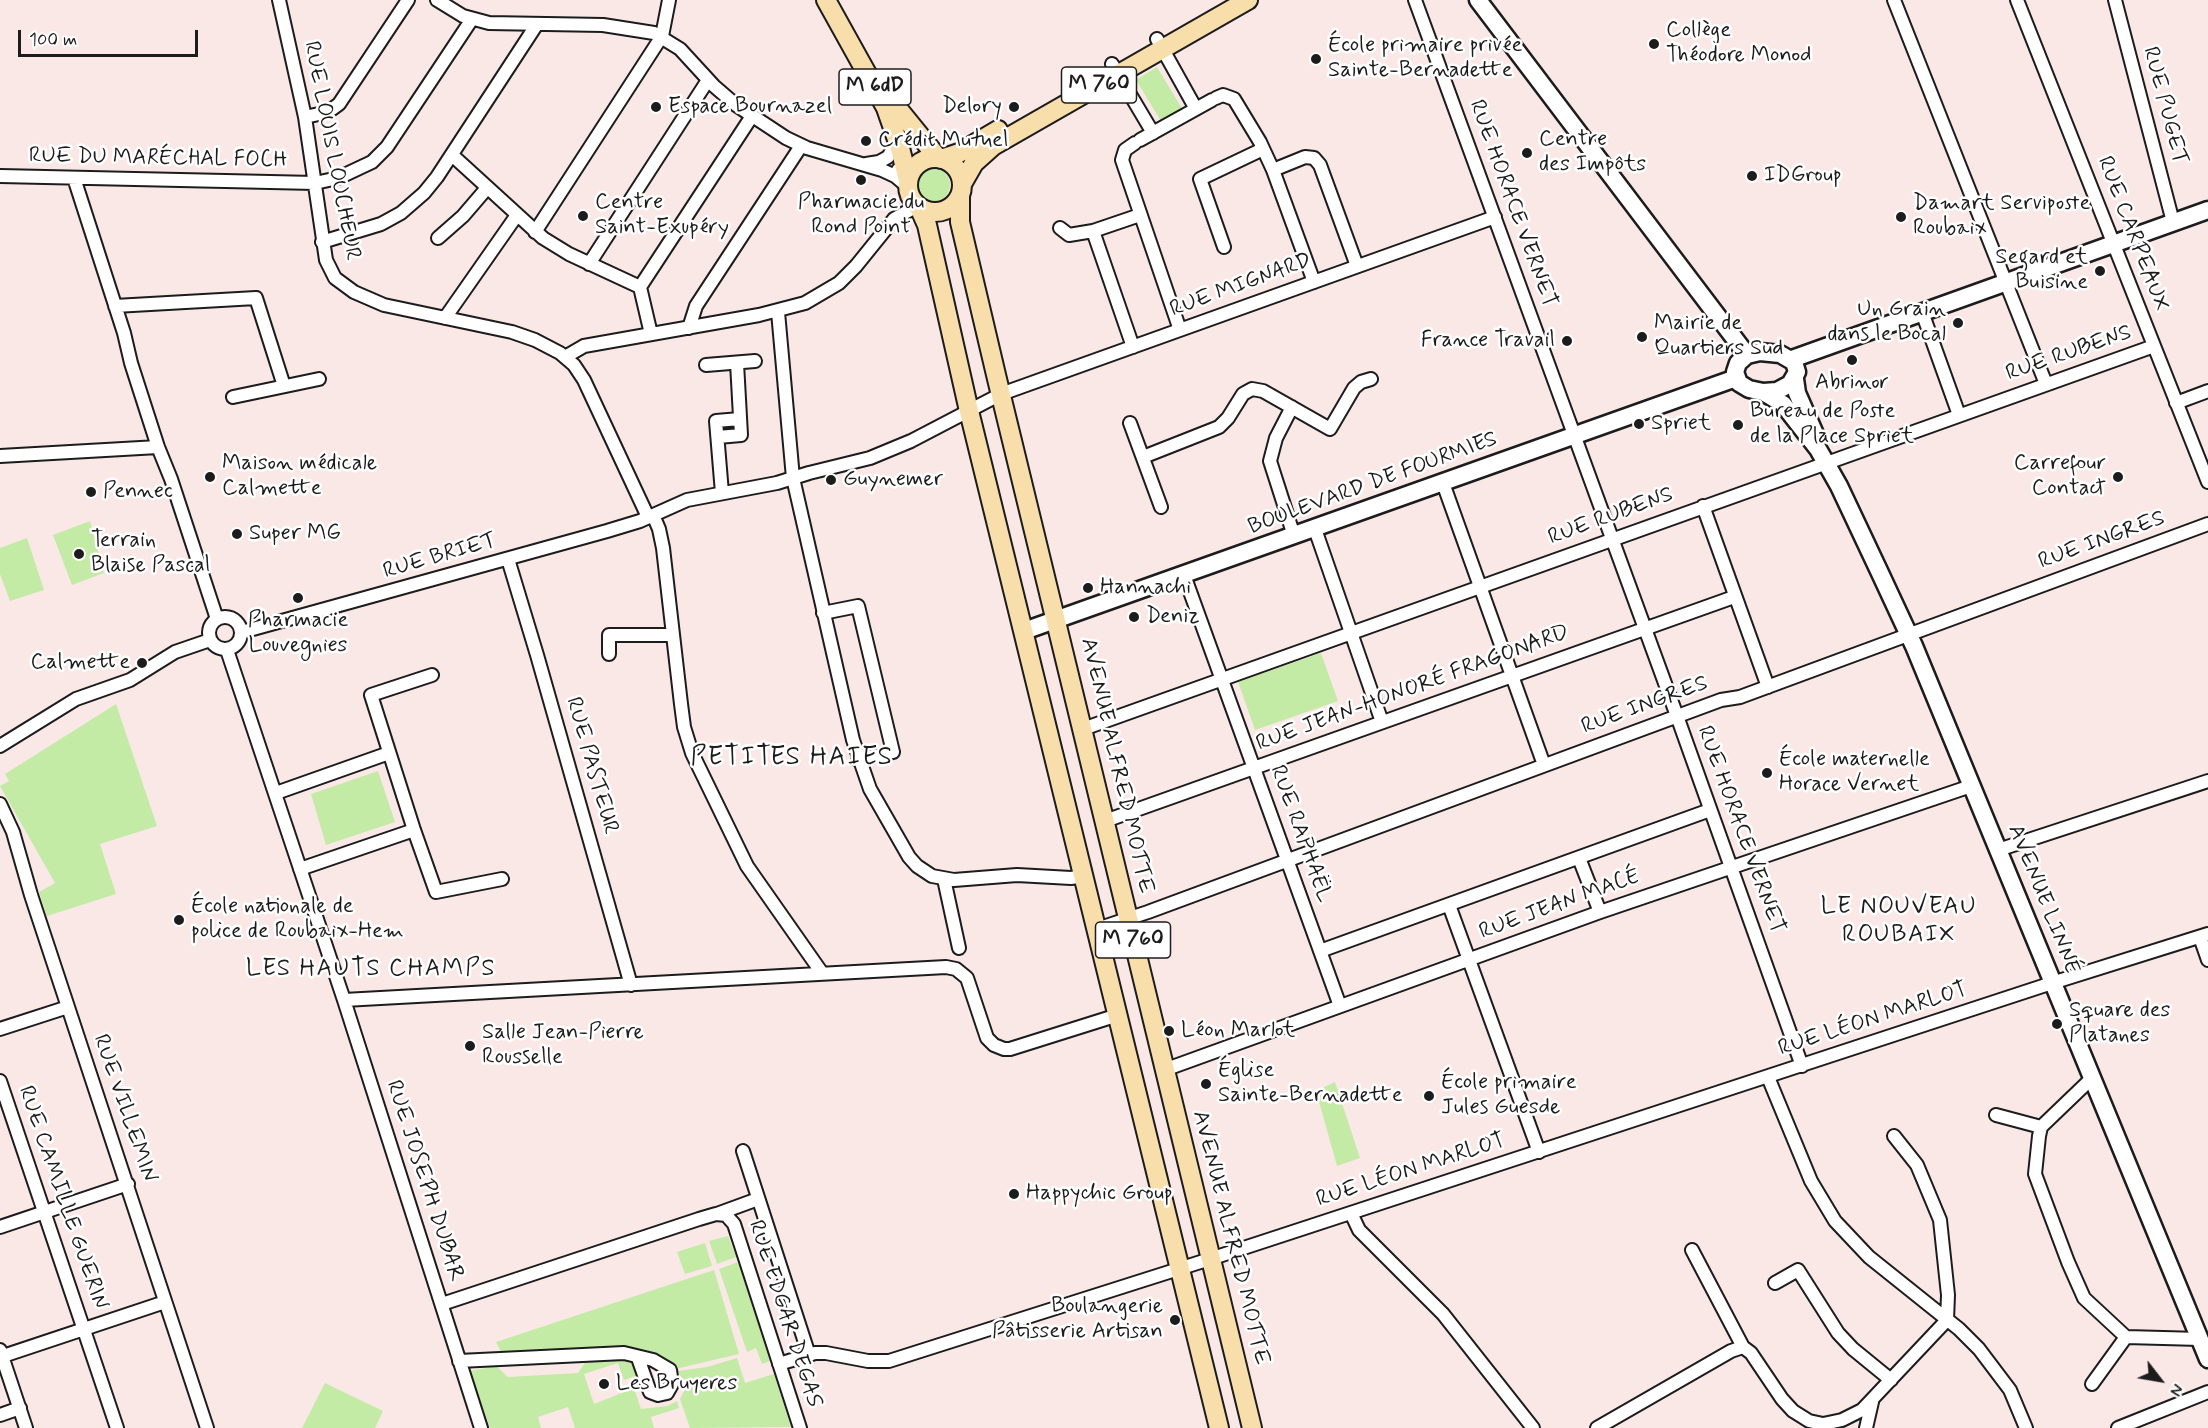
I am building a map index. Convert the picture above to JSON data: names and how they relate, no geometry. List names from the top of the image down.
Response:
{
  "streets": {
    "main road": ["M 760", "M 6dD", "AVENUE ALFRED MOTTE"],
    "street": [
      "RUE PUGET",
      "RUE LOUIS LOUCHEUR",
      "RUE DU MARÉCHAL FOCH",
      "RUE HORACE VERNET",
      "RUE CARPEAUX",
      "RUE MIGNARD",
      "RUE RUBENS",
      "BOULEVARD DE FOURMIES",
      "RUE INGRES",
      "RUE BRIET",
      "RUE JEAN-HONORÉ FRAGONARD",
      "RUE PASTEUR",
      "RUE RAPHAËL",
      "AVENUE LINNÉ",
      "RUE JEAN MACÉ",
      "RUE LÉON MARLOT",
      "RUE VILLEMIN",
      "RUE JOSEPH DUBAR",
      "RUE CAMILLE GUERIN",
      "RUE EDGAR DEGAS"
    ]
  },
  "crossings": [
    ["M 760", "M 6dD"],
    ["M 760", "BOULEVARD DE FOURMIES"],
    ["M 760", "RUE INGRES"],
    ["M 760", "RUE BRIET"],
    ["M 760", "AVENUE ALFRED MOTTE"],
    ["M 760", "RUE LÉON MARLOT"],
    ["M 6dD", "AVENUE ALFRED MOTTE"],
    ["RUE LOUIS LOUCHEUR", "RUE DU MARÉCHAL FOCH"],
    ["RUE LOUIS LOUCHEUR", "RUE BRIET"],
    ["RUE HORACE VERNET", "RUE MIGNARD"],
    ["RUE HORACE VERNET", "RUE RUBENS"],
    ["RUE HORACE VERNET", "BOULEVARD DE FOURMIES"],
    ["RUE HORACE VERNET", "RUE INGRES"],
    ["RUE HORACE VERNET", "RUE JEAN-HONORÉ FRAGONARD"],
    ["RUE HORACE VERNET", "RUE JEAN MACÉ"],
    ["RUE HORACE VERNET", "RUE LÉON MARLOT"],
    ["RUE CARPEAUX", "RUE RUBENS"],
    ["RUE MIGNARD", "AVENUE ALFRED MOTTE"],
    ["RUE RUBENS", "AVENUE ALFRED MOTTE"],
    ["RUE RUBENS", "RUE RAPHAËL"],
    ["RUE RUBENS", "AVENUE LINNÉ"],
    ["BOULEVARD DE FOURMIES", "AVENUE ALFRED MOTTE"],
    ["BOULEVARD DE FOURMIES", "RUE RAPHAËL"],
    ["BOULEVARD DE FOURMIES", "AVENUE LINNÉ"],
    ["RUE INGRES", "AVENUE ALFRED MOTTE"],
    ["RUE INGRES", "RUE RAPHAËL"],
    ["RUE INGRES", "AVENUE LINNÉ"],
    ["RUE BRIET", "RUE PASTEUR"],
    ["RUE BRIET", "RUE JOSEPH DUBAR"],
    ["RUE JEAN-HONORÉ FRAGONARD", "AVENUE ALFRED MOTTE"],
    ["RUE JEAN-HONORÉ FRAGONARD", "RUE RAPHAËL"],
    ["AVENUE ALFRED MOTTE", "RUE JEAN MACÉ"],
    ["AVENUE ALFRED MOTTE", "RUE LÉON MARLOT"],
    ["RUE RAPHAËL", "RUE JEAN MACÉ"],
    ["AVENUE LINNÉ", "RUE JEAN MACÉ"],
    ["AVENUE LINNÉ", "RUE LÉON MARLOT"],
    ["RUE LÉON MARLOT", "RUE EDGAR DEGAS"]
  ],
  "districts": ["PETITES HAIES", "LE NOUVEAU ROUBAIX", "LES HAUTS CHAMPS"],
  "places": [
    "Collège Théodore Monod",
    "École primaire privée Sainte-Bernadette",
    "Espace Bournazel",
    "Delory",
    "Crédit Mutuel",
    "Centre des Impôts",
    "IDGroup",
    "Pharmacie du Rond Point",
    "Centre Saint-Exupéry",
    "Damart Serviposte Roubaix",
    "Segard et Buisine",
    "Un Grain dans le Bocal",
    "Mairie de Quartiers Sud",
    "France Travail",
    "Abrinor",
    "Spriet",
    "Bureau de Poste de la Place Spriet",
    "Maison médicale Calmette",
    "Carrefour Contact",
    "Guynemer",
    "Pennec",
    "Super MG",
    "Terrain Blaise Pascal",
    "Hannachi",
    "Pharmacie Louvegnies",
    "Deniz",
    "Calmette",
    "École maternelle Horace Vernet",
    "École nationale de police de Roubaix-Hem",
    "Square des Platanes",
    "Léon Marlot",
    "Salle Jean-Pierre Rousselle",
    "Église Sainte-Bernadette",
    "École primaire Jules Guesde",
    "Happychic Group",
    "Boulangerie Pâtisserie Artisan",
    "Les Bruyeres"
  ],
  "scale_bar": "100 m",
  "north": "bottom right"
}
